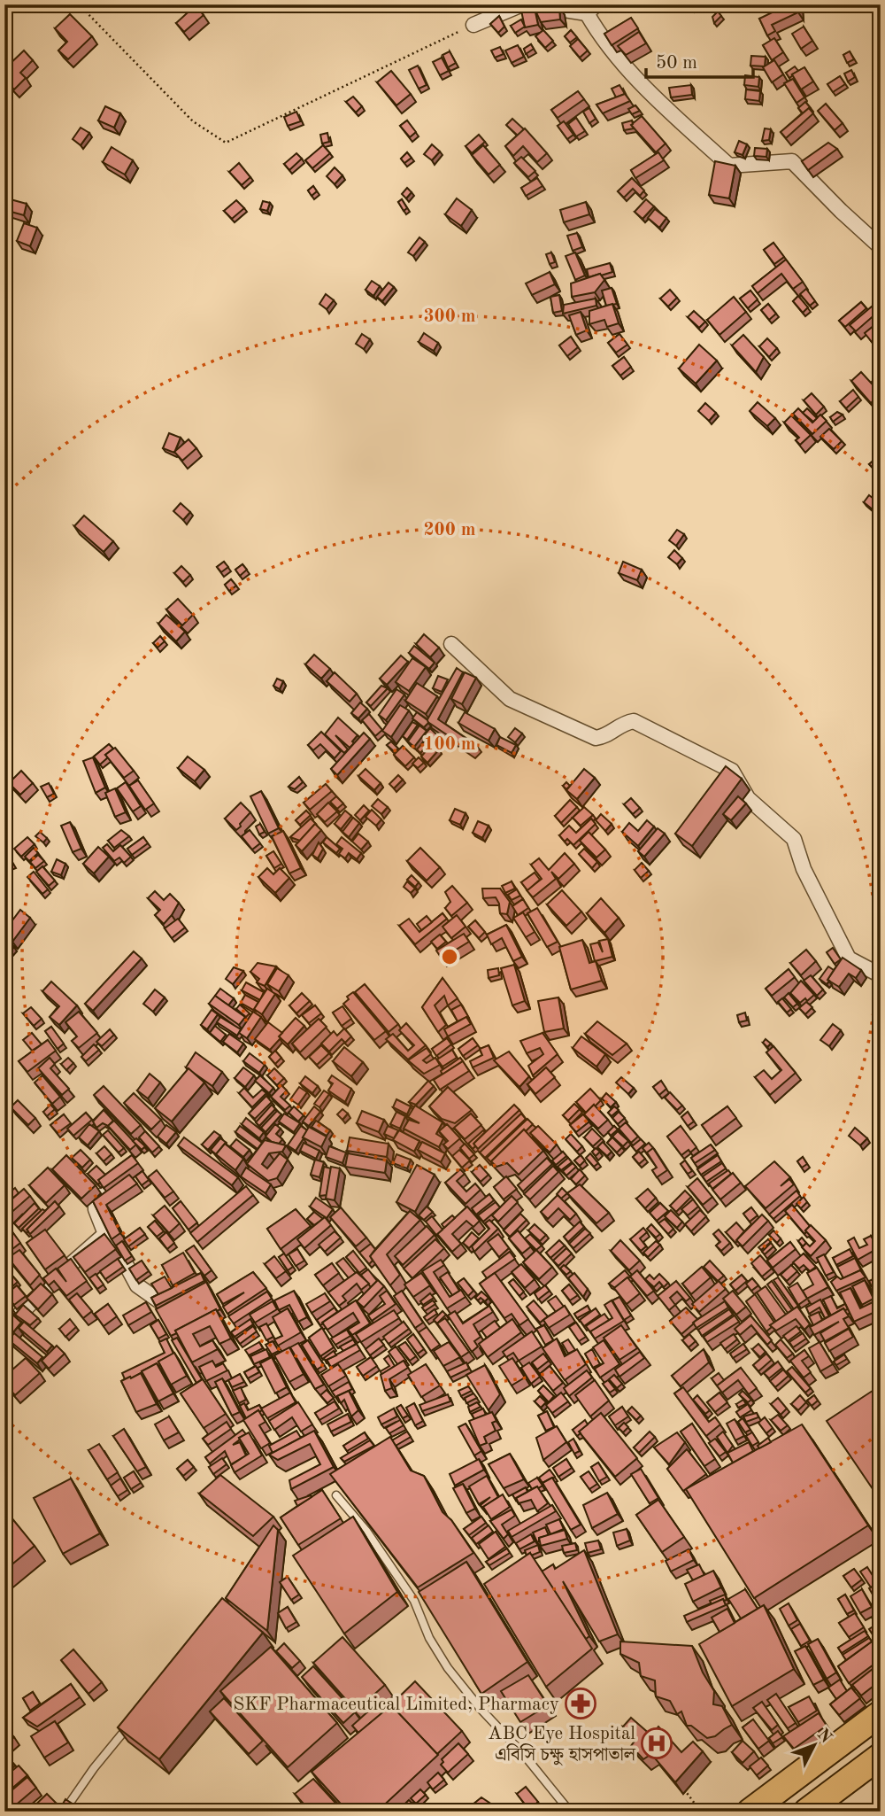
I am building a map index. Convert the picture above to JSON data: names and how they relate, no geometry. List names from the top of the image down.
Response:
{
  "places": {
    "pharmacy": ["SKF Pharmaceutical Limited, Pharmacy"],
    "hospital": ["ABC Eye Hospital এবিসি চক্ষু হাসপাতাল"]
  },
  "scale_bar": "50 m",
  "north": "top right",
  "rings": ["300 m", "200 m", "100 m"]
}
